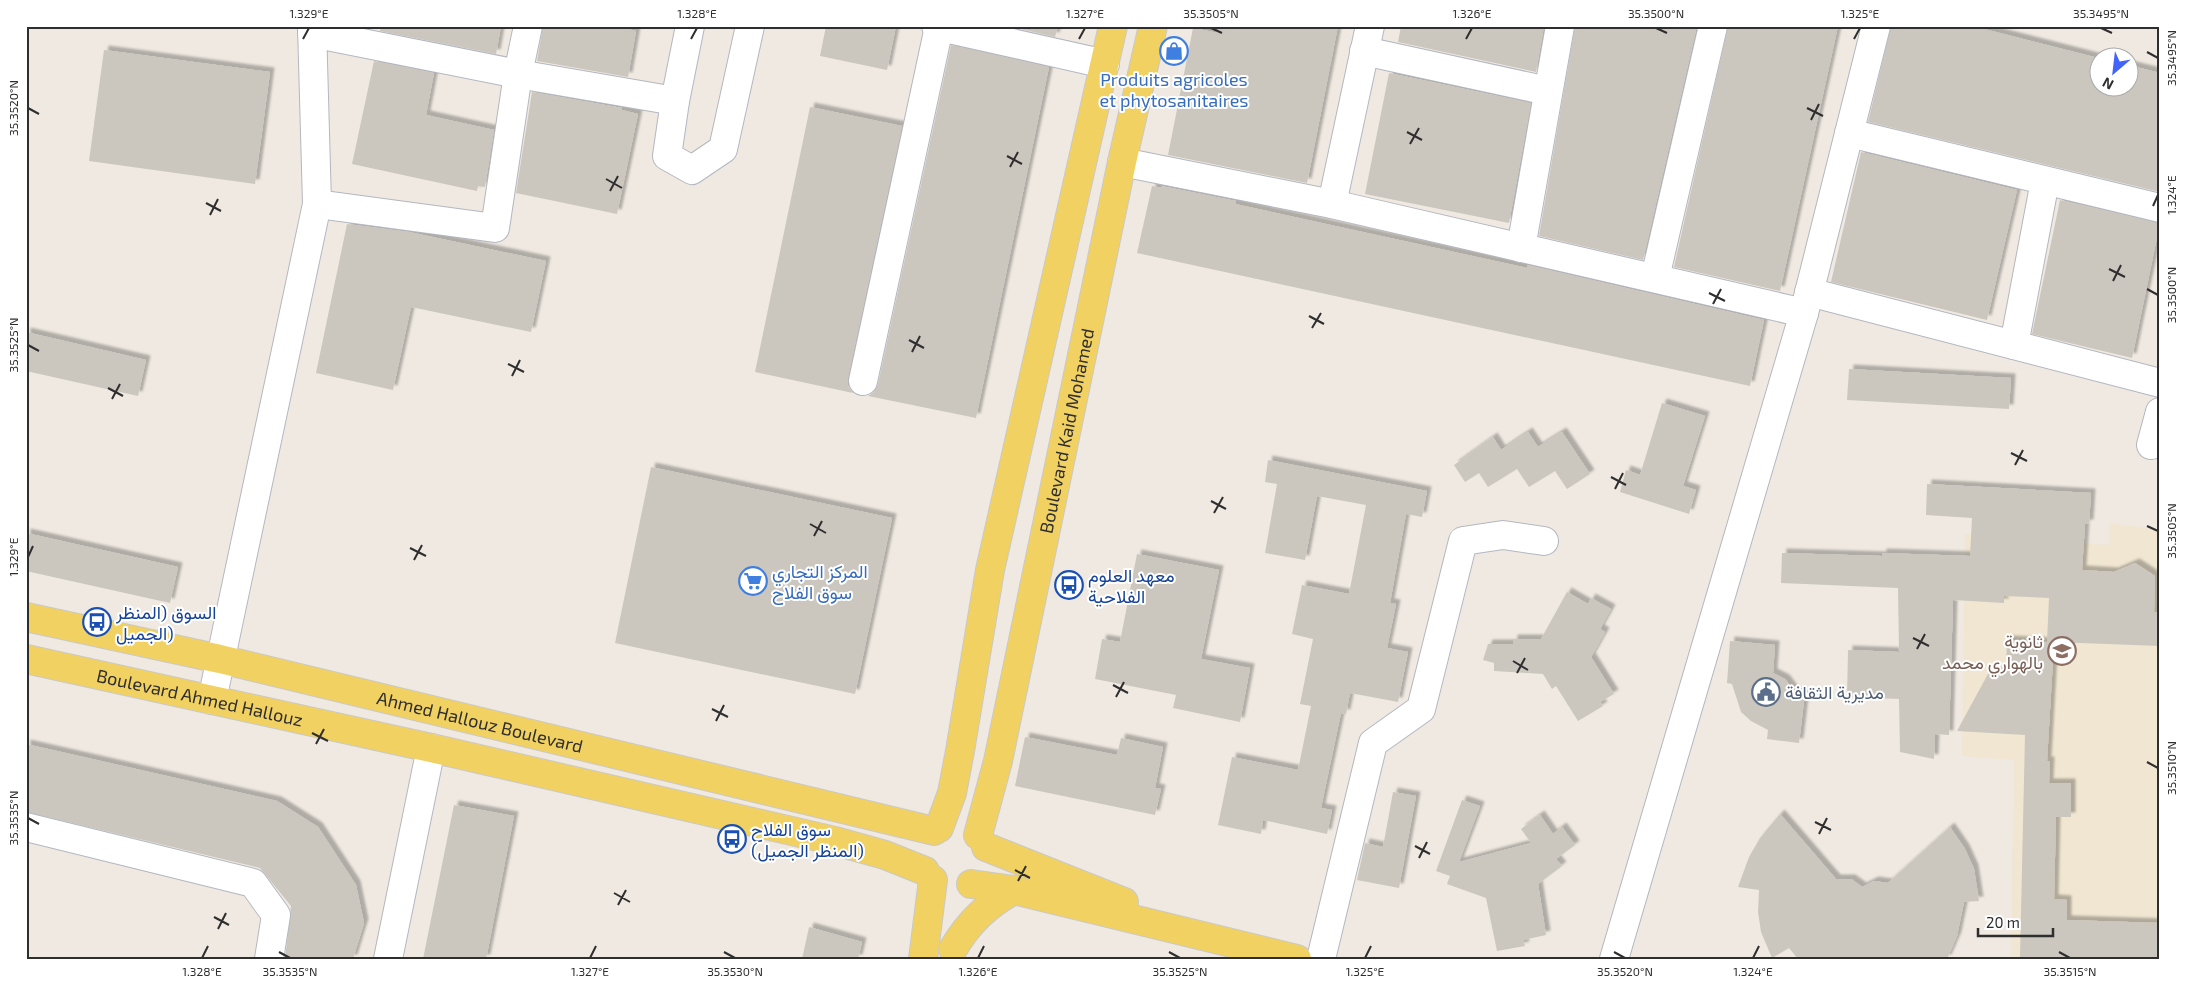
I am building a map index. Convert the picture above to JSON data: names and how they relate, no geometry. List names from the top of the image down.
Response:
{
  "streets": {
    "main road": ["Boulevard Kaid Mohamed", "Boulevard Ahmed Hallouz", "Ahmed Hallouz Boulevard"]
  },
  "crossings": [
    ["Boulevard Kaid Mohamed", "Ahmed Hallouz Boulevard"],
    ["Boulevard Ahmed Hallouz", "Ahmed Hallouz Boulevard"]
  ],
  "places": {
    "shop": ["Produits agricoles et phytosanitaires"],
    "supermarket": ["المركز التجاري سوق الفلاح"],
    "bus stop": ["معهد العلوم الفلاحية", "السوق (المنظر الجميل)", "سوق الفلاح (المنظر الجميل)"],
    "school or university": ["ثانوية بالهواري محمد"],
    "public building": ["مديرية الثقافة"]
  },
  "scale_bar": "20 m",
  "north": "bottom left",
  "coordinates": [
    "1.329°E",
    "1.328°E",
    "1.327°E",
    "35.3505°N",
    "1.326°E",
    "35.3500°N",
    "1.325°E",
    "35.3495°N",
    "35.3520°N",
    "1.324°E",
    "35.3525°N",
    "35.3510°N",
    "35.3535°N",
    "35.3530°N",
    "35.3515°N"
  ]
}
